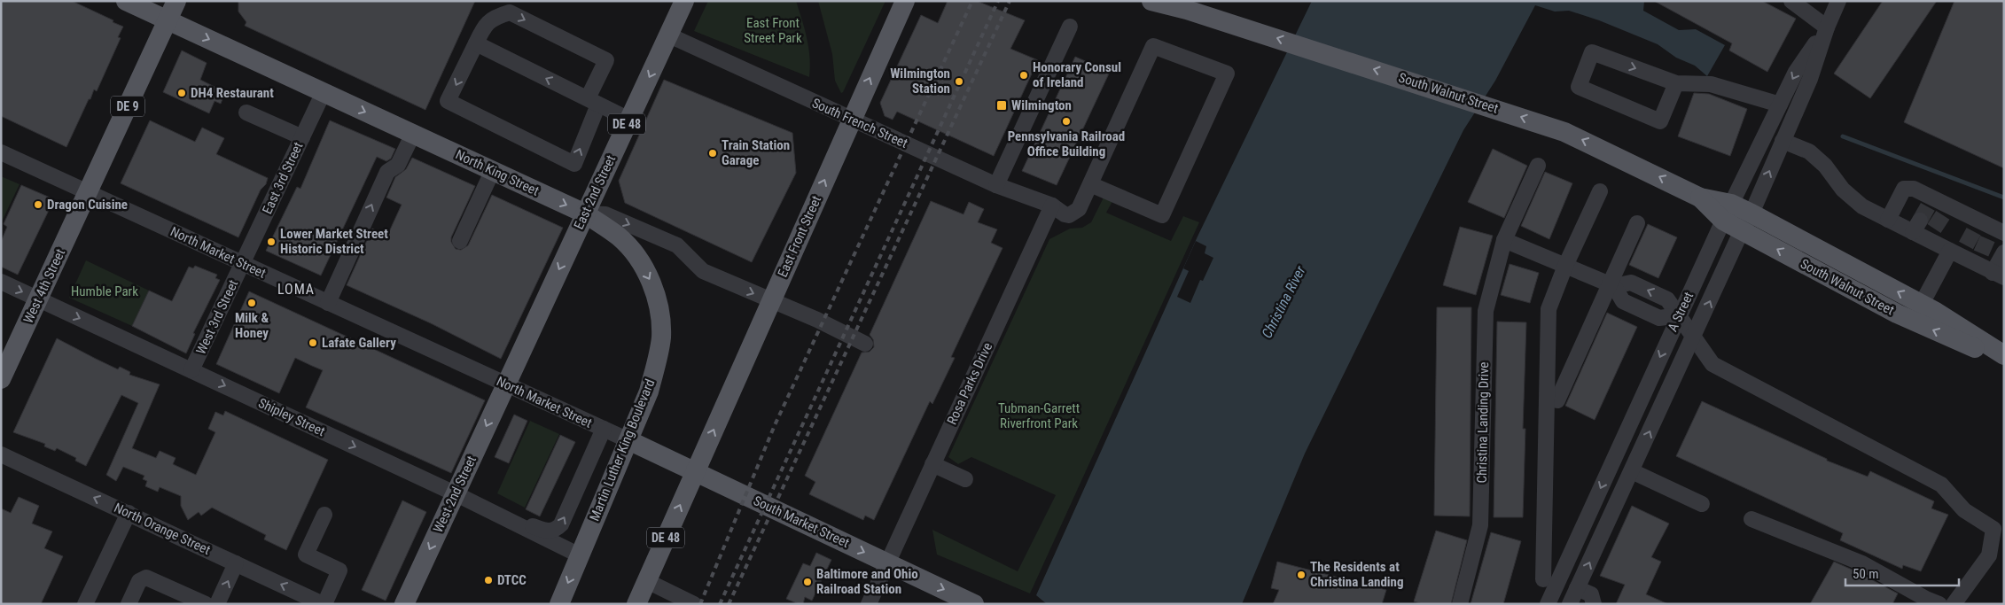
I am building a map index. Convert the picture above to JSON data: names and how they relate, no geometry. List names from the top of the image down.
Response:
{
  "streets": {
    "main road": [
      "South Walnut Street",
      "DE 9",
      "DE 48",
      "North King Street",
      "East 2nd Street",
      "East Front Street",
      "West 4th Street",
      "Martin Luther King Boulevard",
      "West 2nd Street",
      "South Market Street"
    ],
    "street": [
      "South French Street",
      "East 3rd Street",
      "North Market Street",
      "A Street",
      "West 3rd Street",
      "Rosa Parks Drive",
      "Shipley Street",
      "Christina Landing Drive",
      "North Orange Street"
    ]
  },
  "crossings": [
    ["South Walnut Street", "A Street"],
    ["DE 9", "North King Street"],
    ["DE 9", "North Market Street"],
    ["DE 9", "West 4th Street"],
    ["South French Street", "East 2nd Street"],
    ["South French Street", "East Front Street"],
    ["South French Street", "Rosa Parks Drive"],
    ["DE 48", "East Front Street"],
    ["DE 48", "South Market Street"],
    ["North King Street", "East 3rd Street"],
    ["North King Street", "East 2nd Street"],
    ["North King Street", "East Front Street"],
    ["North King Street", "Martin Luther King Boulevard"],
    ["East 3rd Street", "North Market Street"],
    ["East 3rd Street", "West 3rd Street"],
    ["East 2nd Street", "North Market Street"],
    ["East 2nd Street", "Martin Luther King Boulevard"],
    ["East 2nd Street", "West 2nd Street"],
    ["East Front Street", "South Market Street"],
    ["North Market Street", "West 4th Street"],
    ["North Market Street", "West 3rd Street"],
    ["North Market Street", "Martin Luther King Boulevard"],
    ["North Market Street", "West 2nd Street"],
    ["North Market Street", "South Market Street"],
    ["West 4th Street", "Shipley Street"],
    ["West 3rd Street", "Shipley Street"],
    ["Rosa Parks Drive", "South Market Street"],
    ["Shipley Street", "Martin Luther King Boulevard"],
    ["Shipley Street", "West 2nd Street"],
    ["Martin Luther King Boulevard", "South Market Street"]
  ],
  "one_way": [
    "South Walnut Street",
    "North King Street",
    "East 2nd Street",
    "East Front Street",
    "Shipley Street",
    "Martin Luther King Boulevard",
    "West 2nd Street",
    "South Market Street",
    "North Orange Street"
  ],
  "districts": ["LOMA"],
  "water": ["Christina River"],
  "parks": ["East Front Street Park", "Humble Park", "Tubman-Garrett Riverfront Park"],
  "places": {
    "other": [
      "Honorary Consul of Ireland",
      "Wilmington Station",
      "DH4 Restaurant",
      "Pennsylvania Railroad Office Building",
      "Train Station Garage",
      "Dragon Cuisine",
      "Lower Market Street Historic District",
      "Milk & Honey",
      "Lafate Gallery",
      "The Residents at Christina Landing",
      "DTCC",
      "Baltimore and Ohio Railroad Station"
    ],
    "transit": ["Wilmington"]
  },
  "scale_bar": "50 m"
}
